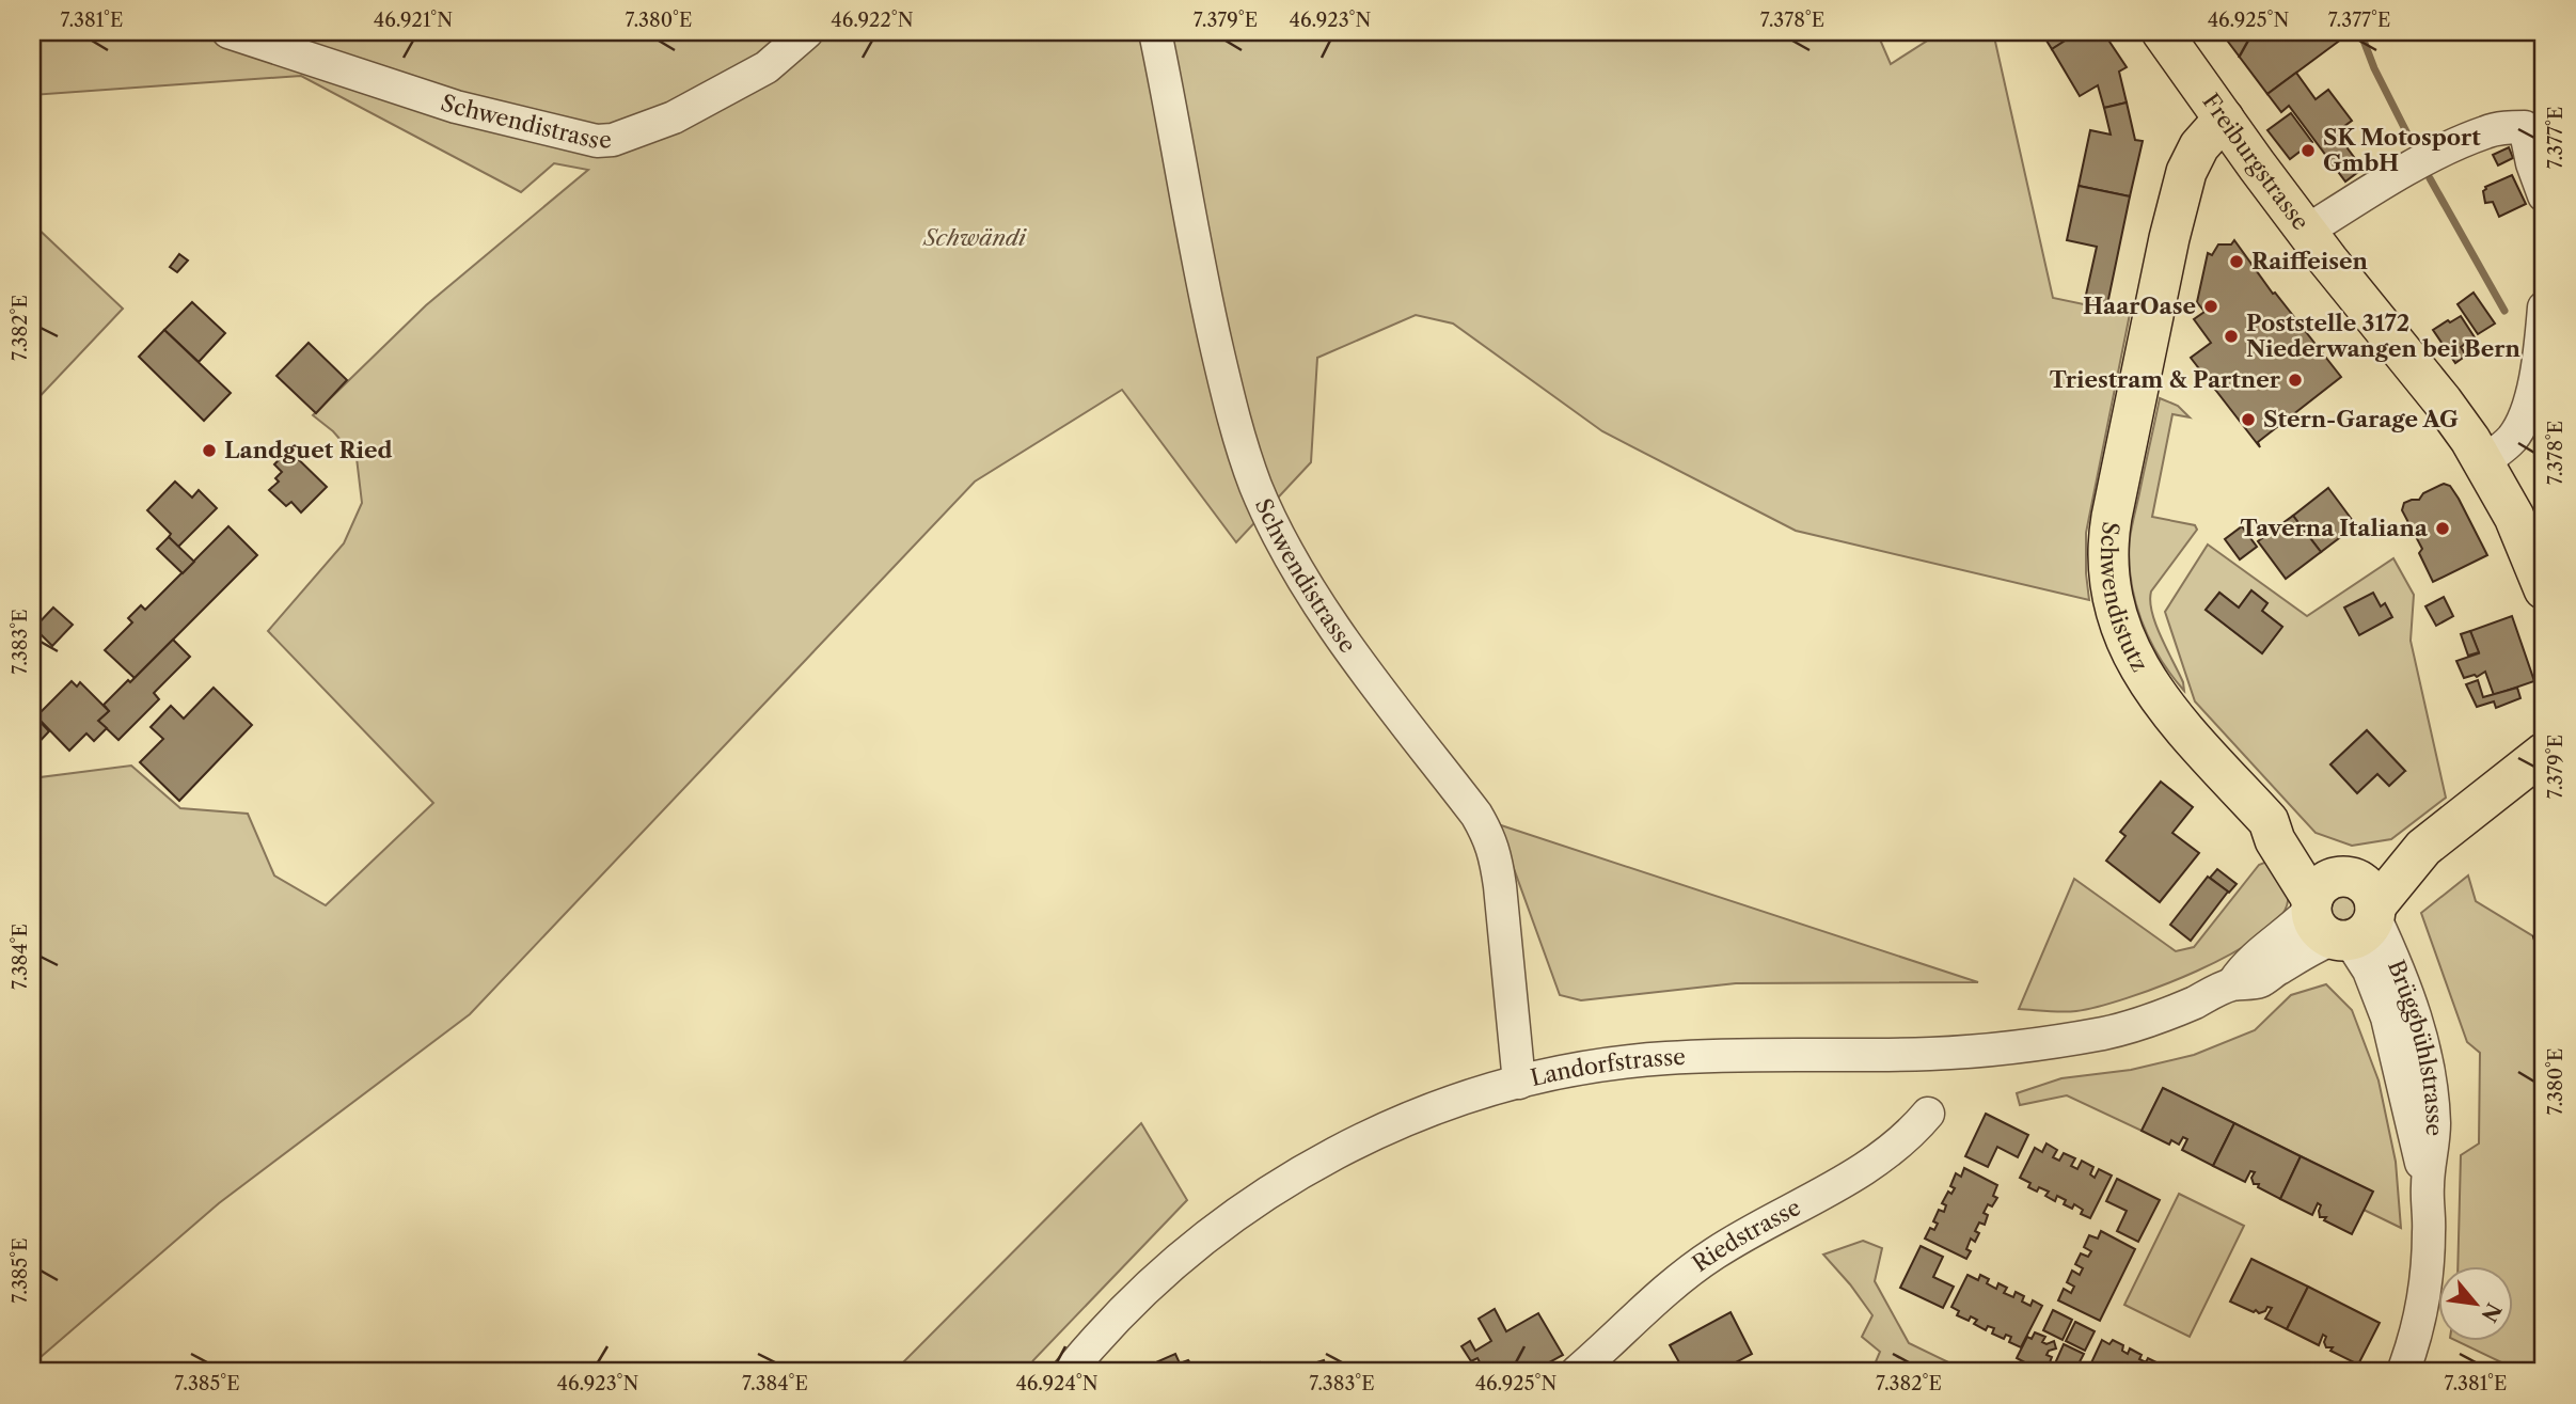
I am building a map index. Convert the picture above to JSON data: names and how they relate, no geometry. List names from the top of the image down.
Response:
{
  "streets": {
    "main road": ["Freiburgstrasse", "Schwendistutz"],
    "street": [
      "Schwendistrasse",
      "Brüggbühlstrasse",
      "Landorfstrasse",
      "Riedstrasse"
    ]
  },
  "crossings": [
    ["Schwendistrasse", "Landorfstrasse"],
    ["Freiburgstrasse", "Schwendistutz"],
    ["Schwendistutz", "Brüggbühlstrasse"],
    ["Schwendistutz", "Landorfstrasse"],
    ["Brüggbühlstrasse", "Landorfstrasse"]
  ],
  "parks": ["Schwändi"],
  "places": [
    "SK Motosport GmbH",
    "Raiffeisen",
    "HaarOase",
    "Poststelle 3172 Niederwangen bei Bern",
    "Triestram & Partner",
    "Stern-Garage AG",
    "Landguet Ried",
    "Taverna Italiana"
  ],
  "north": "bottom right",
  "coordinates": [
    "7.381°E",
    "46.921°N",
    "7.380°E",
    "46.922°N",
    "7.379°E",
    "46.923°N",
    "7.378°E",
    "46.925°N",
    "7.377°E",
    "7.382°E",
    "7.383°E",
    "7.384°E",
    "7.385°E",
    "46.924°N"
  ]
}
